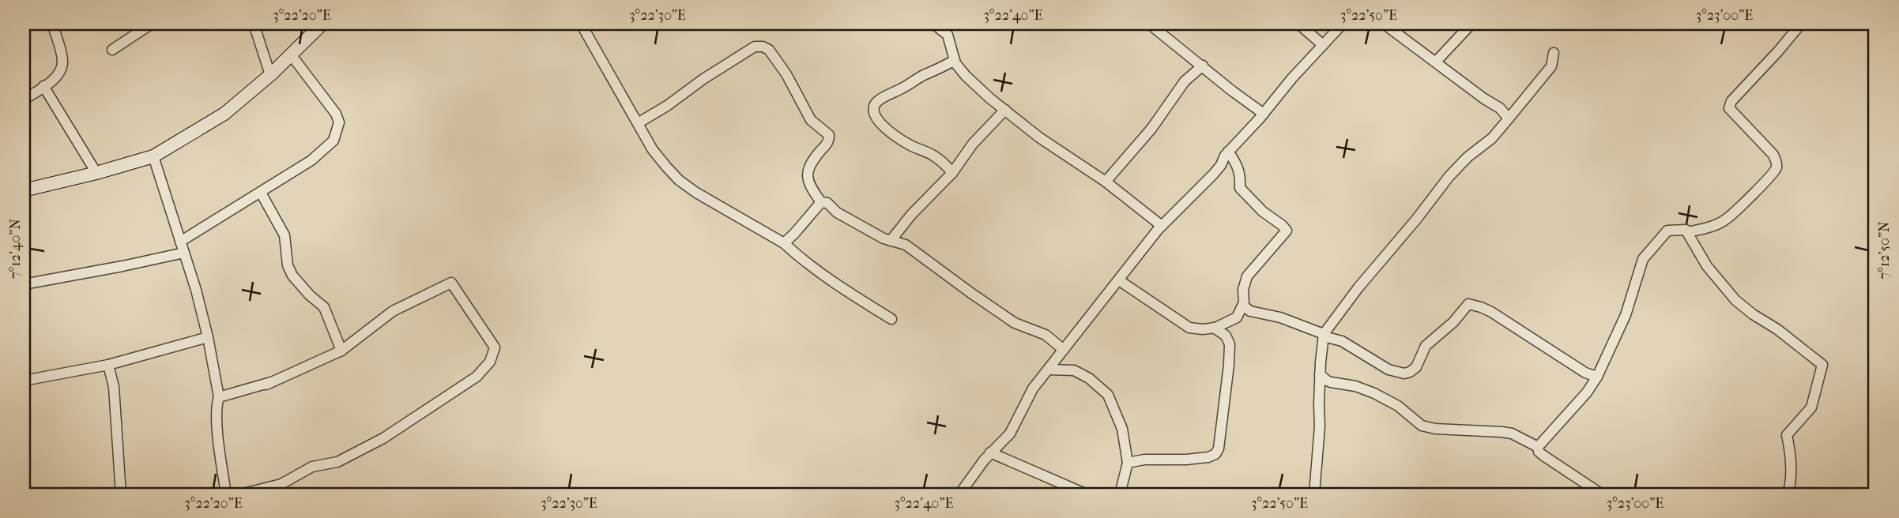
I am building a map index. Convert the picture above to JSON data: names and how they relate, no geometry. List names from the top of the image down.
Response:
{
  "coordinates": [
    "3°22'20\"E",
    "3°22'30\"E",
    "3°22'40\"E",
    "3°22'50\"E",
    "3°23'00\"E",
    "7°12'40\"N",
    "7°12'50\"N"
  ]
}
